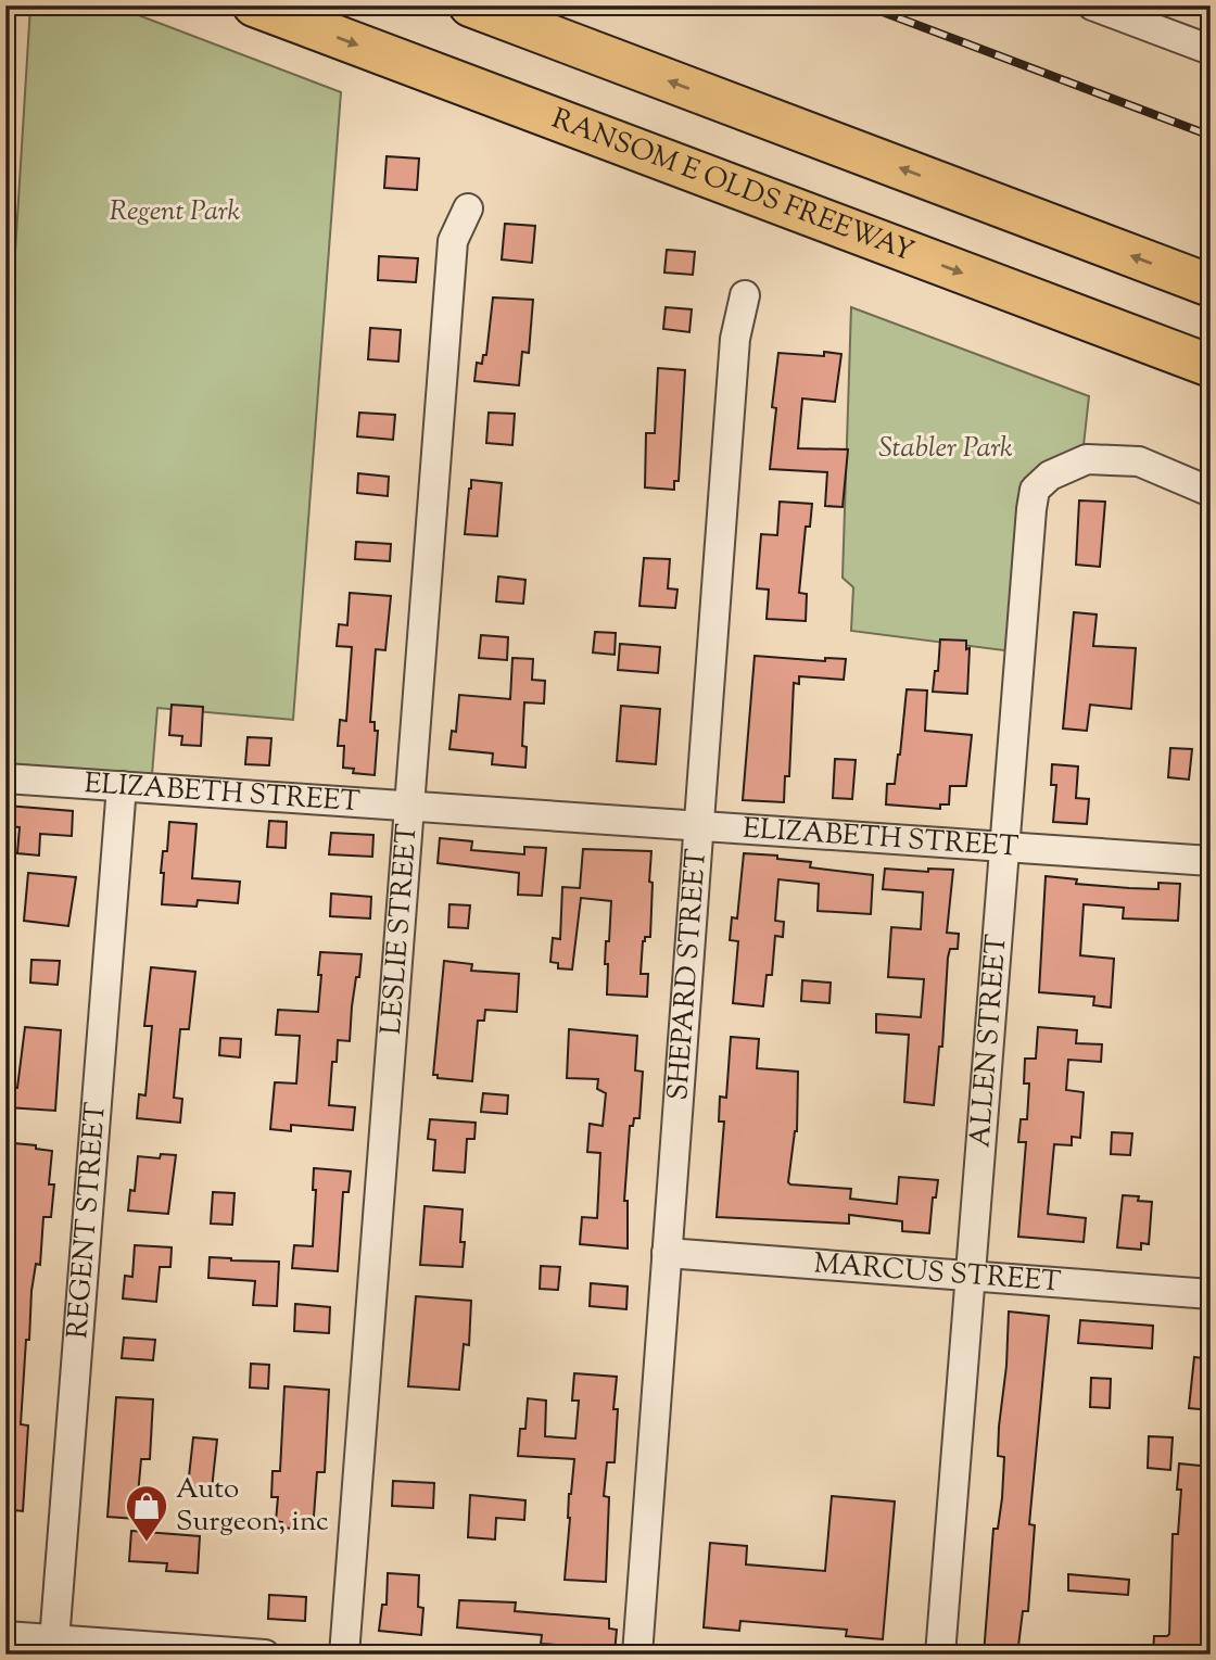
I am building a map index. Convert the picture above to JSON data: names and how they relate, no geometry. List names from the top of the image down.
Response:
{
  "streets": {
    "highway": ["RANSOM E OLDS FREEWAY"],
    "street": [
      "ELIZABETH STREET",
      "LESLIE STREET",
      "SHEPARD STREET",
      "ALLEN STREET",
      "REGENT STREET",
      "MARCUS STREET"
    ]
  },
  "crossings": [
    ["ELIZABETH STREET", "LESLIE STREET"],
    ["ELIZABETH STREET", "SHEPARD STREET"],
    ["ELIZABETH STREET", "ALLEN STREET"],
    ["ELIZABETH STREET", "REGENT STREET"],
    ["SHEPARD STREET", "MARCUS STREET"],
    ["ALLEN STREET", "MARCUS STREET"]
  ],
  "parks": ["Regent Park", "Stabler Park"],
  "places": {
    "shop": ["Auto Surgeon, inc"]
  }
}
